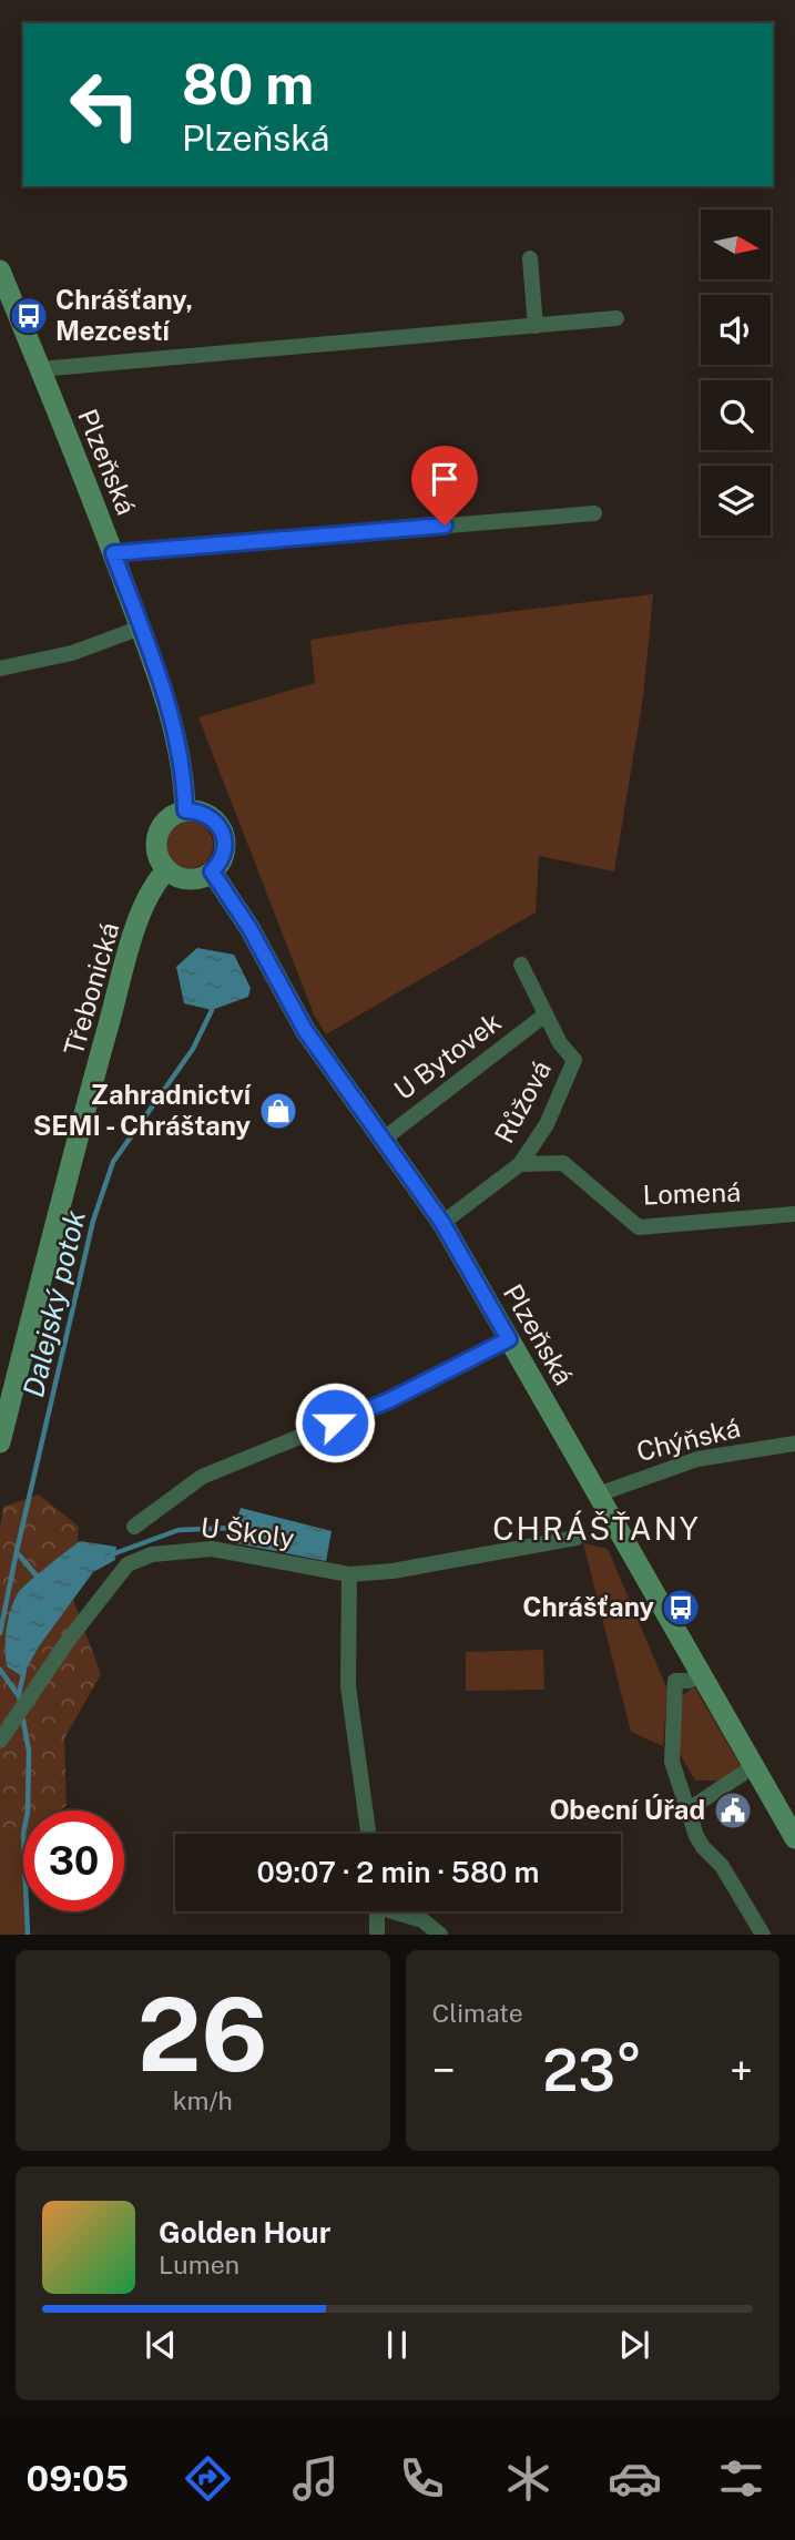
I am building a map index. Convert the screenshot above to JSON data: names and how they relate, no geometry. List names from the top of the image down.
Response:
{
  "streets": {
    "main road": ["Plzeňská", "Třebonická"],
    "street": [
      "U Bytovek",
      "Růžová",
      "Lomená",
      "Chýňská",
      "U Školy"
    ]
  },
  "crossings": [
    ["Plzeňská", "Třebonická"],
    ["Plzeňská", "U Bytovek"],
    ["Plzeňská", "Růžová"],
    ["Plzeňská", "Chýňská"],
    ["U Bytovek", "Růžová"],
    ["Růžová", "Lomená"]
  ],
  "districts": ["CHRÁŠŤANY"],
  "water": ["Dalejský potok"],
  "places": {
    "bus stop": ["Chrášťany, Mezcestí", "Chrášťany"],
    "shop": ["Zahradnictví SEMI - Chráštany"],
    "public building": ["Obecní Úřad"]
  },
  "north": "right",
  "page": {
    "turn": ["80 m", "Plzeňská"],
    "limit": "30",
    "trip": "09:07 · 2 min · 580 m",
    "tile": [
      ["26", "km/h"],
      "Climate"
    ],
    "heat": ["−", "23°", "+"],
    "song": ["Golden Hour", "Lumen"],
    "tabs": "09:05"
  }
}
